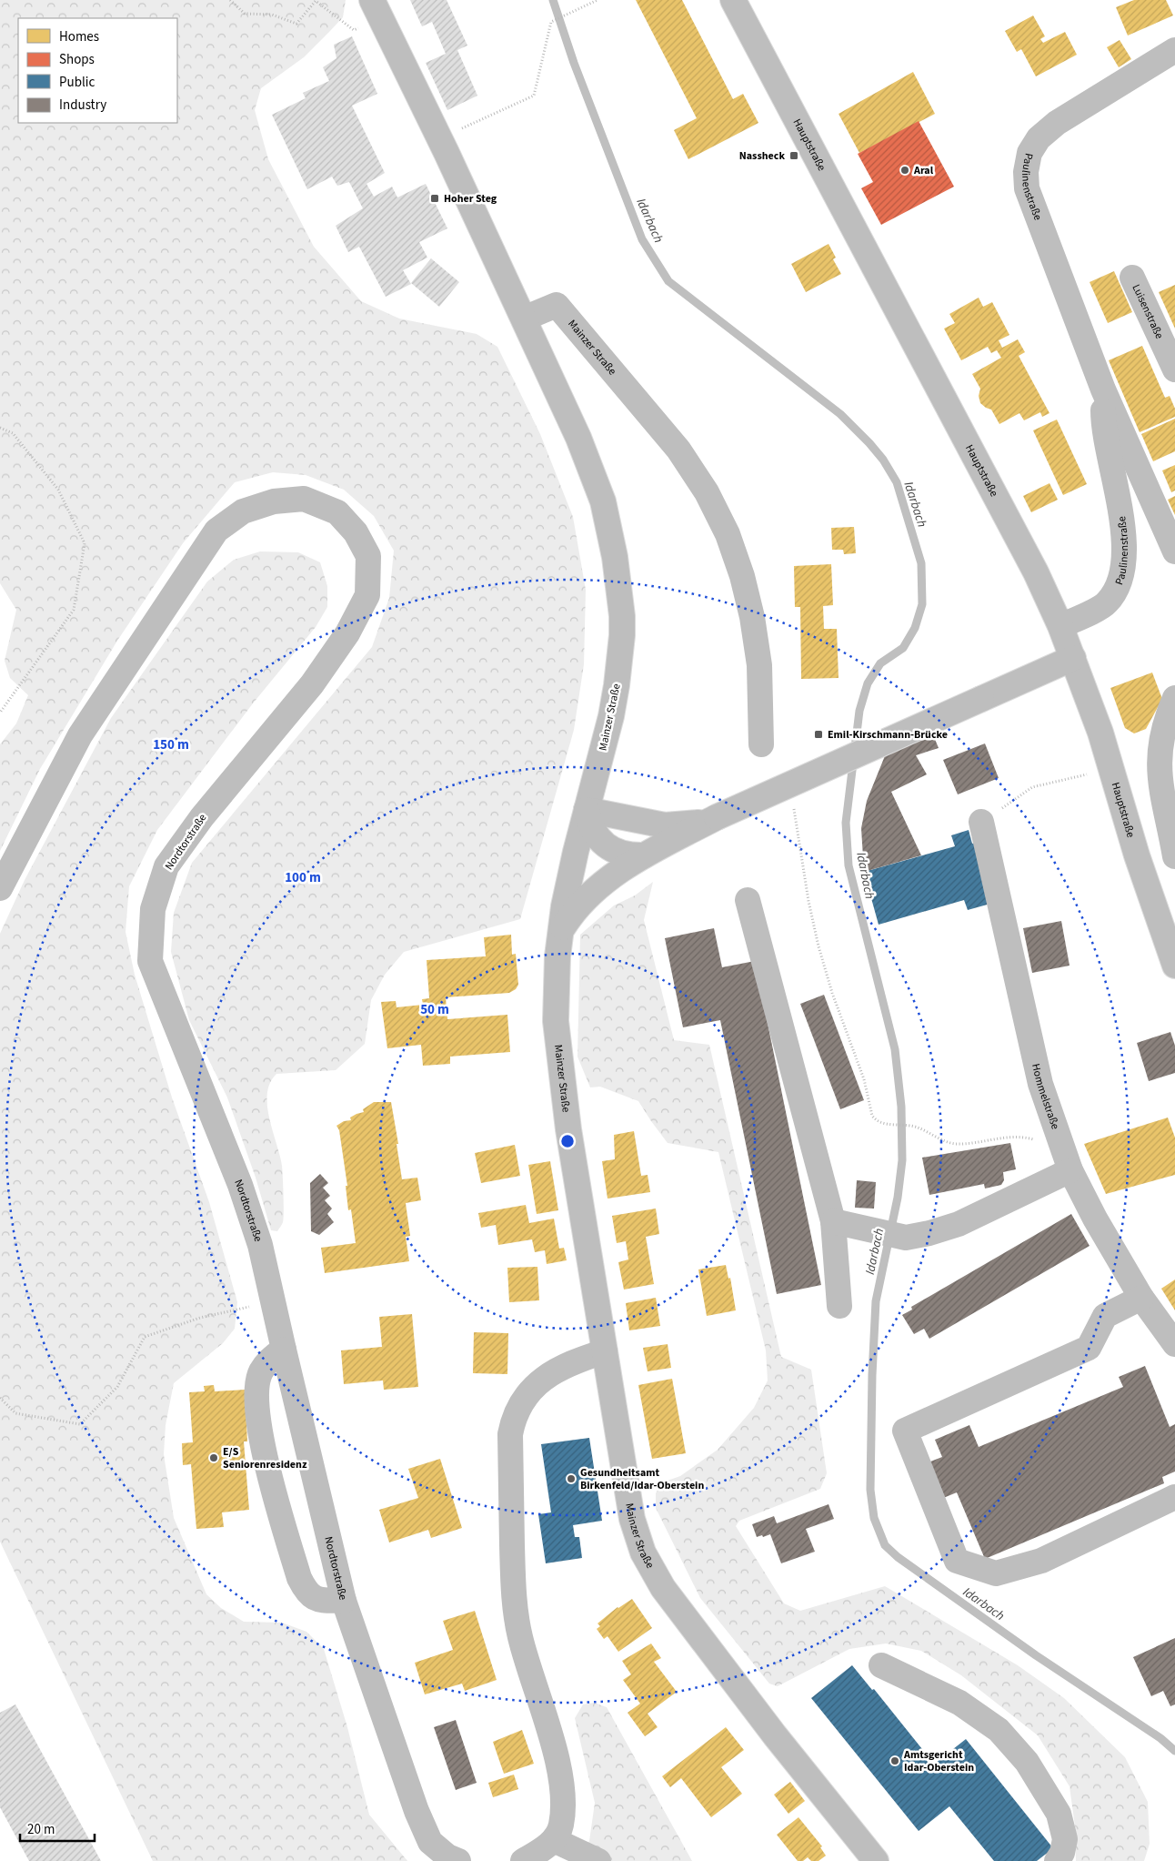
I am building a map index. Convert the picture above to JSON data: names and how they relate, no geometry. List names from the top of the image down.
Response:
{
  "streets": {
    "street": [
      "Hauptstraße",
      "Paulinenstraße",
      "Luisenstraße",
      "Mainzer Straße",
      "Nordtorstraße",
      "Hommelstraße"
    ]
  },
  "crossings": [
    ["Hauptstraße", "Paulinenstraße"]
  ],
  "water": ["Idarbach"],
  "places": {
    "transit": ["Nassheck", "Hoher Steg", "Emil-Kirschmann-Brücke"],
    "other": [
      "Aral",
      "E/S Seniorenresidenz",
      "Gesundheitsamt Birkenfeld/Idar-Oberstein",
      "Amtsgericht Idar-Oberstein"
    ]
  },
  "legend": [
    "Homes",
    "Shops",
    "Public",
    "Industry"
  ],
  "scale_bar": "20 m",
  "rings": ["150 m", "100 m", "50 m"]
}
